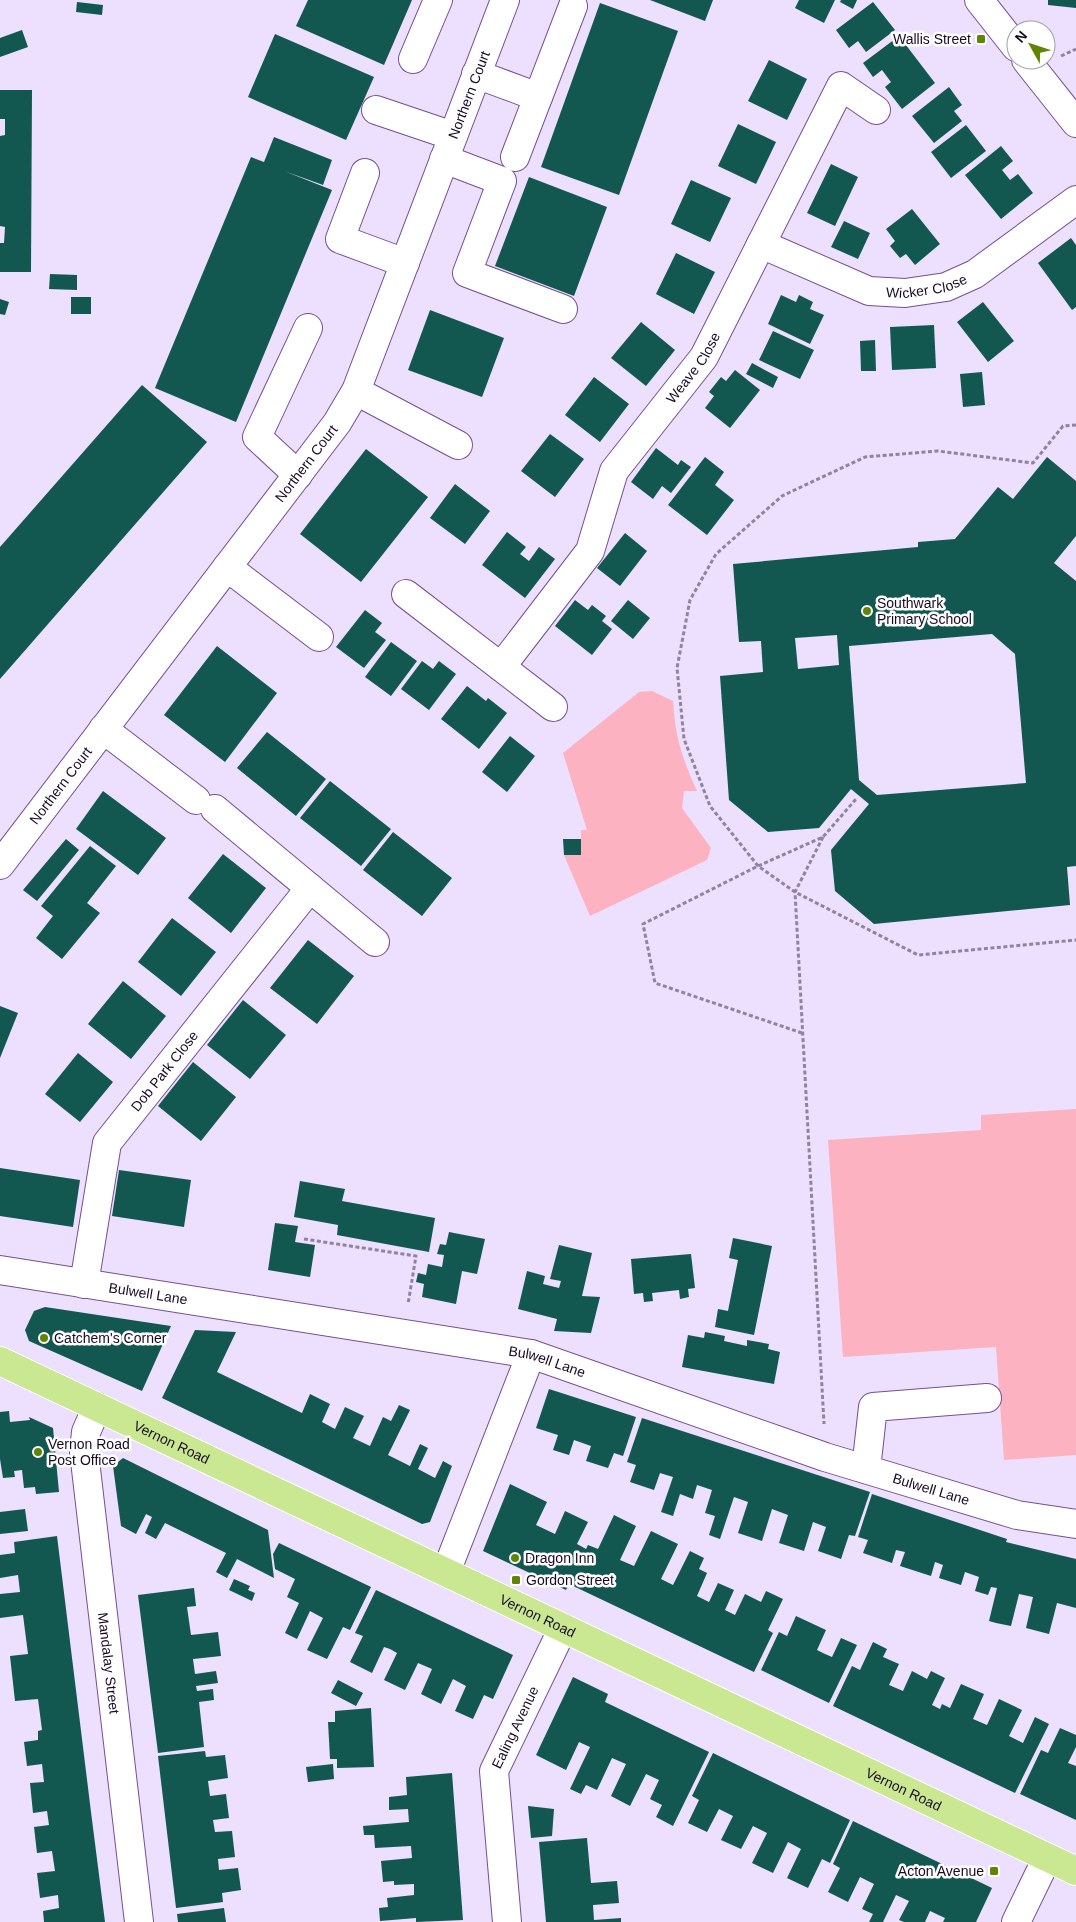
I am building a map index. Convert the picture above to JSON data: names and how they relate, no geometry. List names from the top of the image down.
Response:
{
  "streets": {
    "main road": ["Vernon Road"],
    "street": [
      "Northern Court",
      "Wicker Close",
      "Weave Close",
      "Dob Park Close",
      "Bulwell Lane",
      "Mandalay Street",
      "Ealing Avenue"
    ]
  },
  "crossings": [
    ["Wicker Close", "Weave Close"],
    ["Dob Park Close", "Bulwell Lane"],
    ["Vernon Road", "Mandalay Street"],
    ["Vernon Road", "Ealing Avenue"]
  ],
  "places": {
    "transit": ["Wallis Street", "Gordon Street", "Acton Avenue"],
    "other": [
      "Southwark Primary School",
      "Catchem's Corner",
      "Vernon Road Post Office",
      "Dragon Inn"
    ]
  },
  "north": "top left"
}
